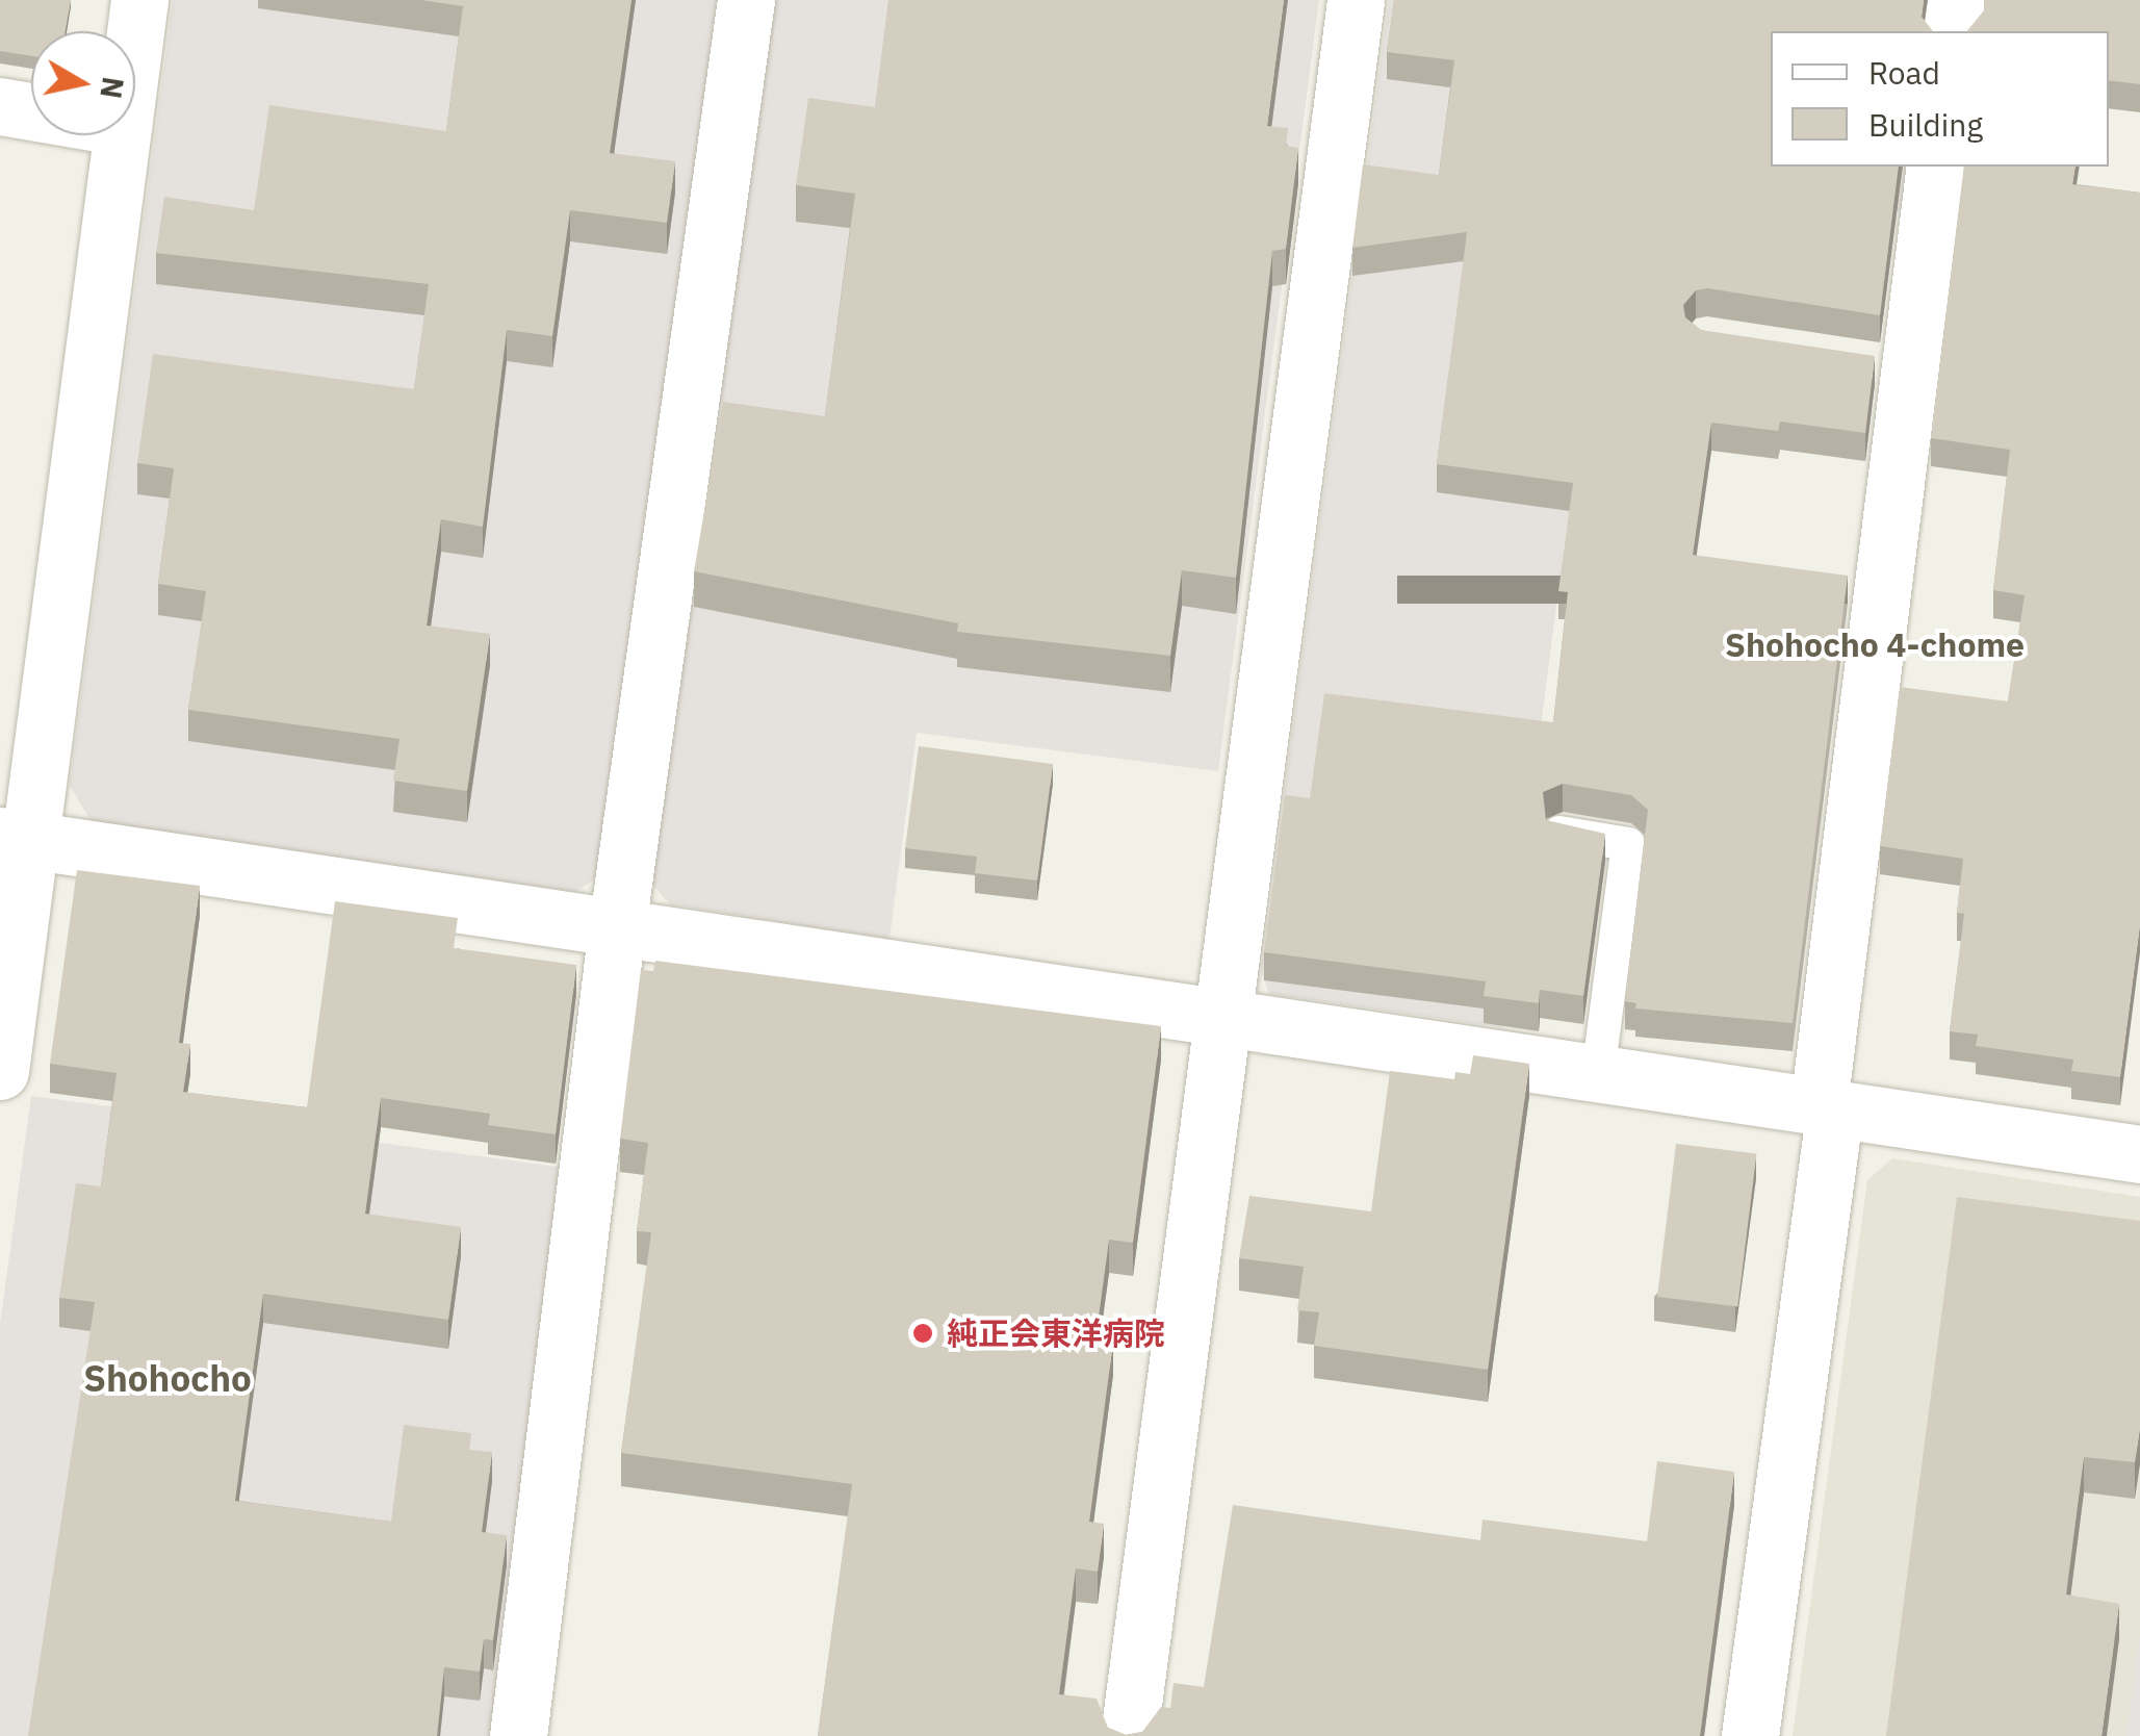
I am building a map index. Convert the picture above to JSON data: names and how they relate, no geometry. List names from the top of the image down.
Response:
{
  "districts": ["Shohocho 4-chome", "Shohocho"],
  "places": ["純正会東洋病院"],
  "legend": ["Road", "Building"],
  "north": "right"
}
